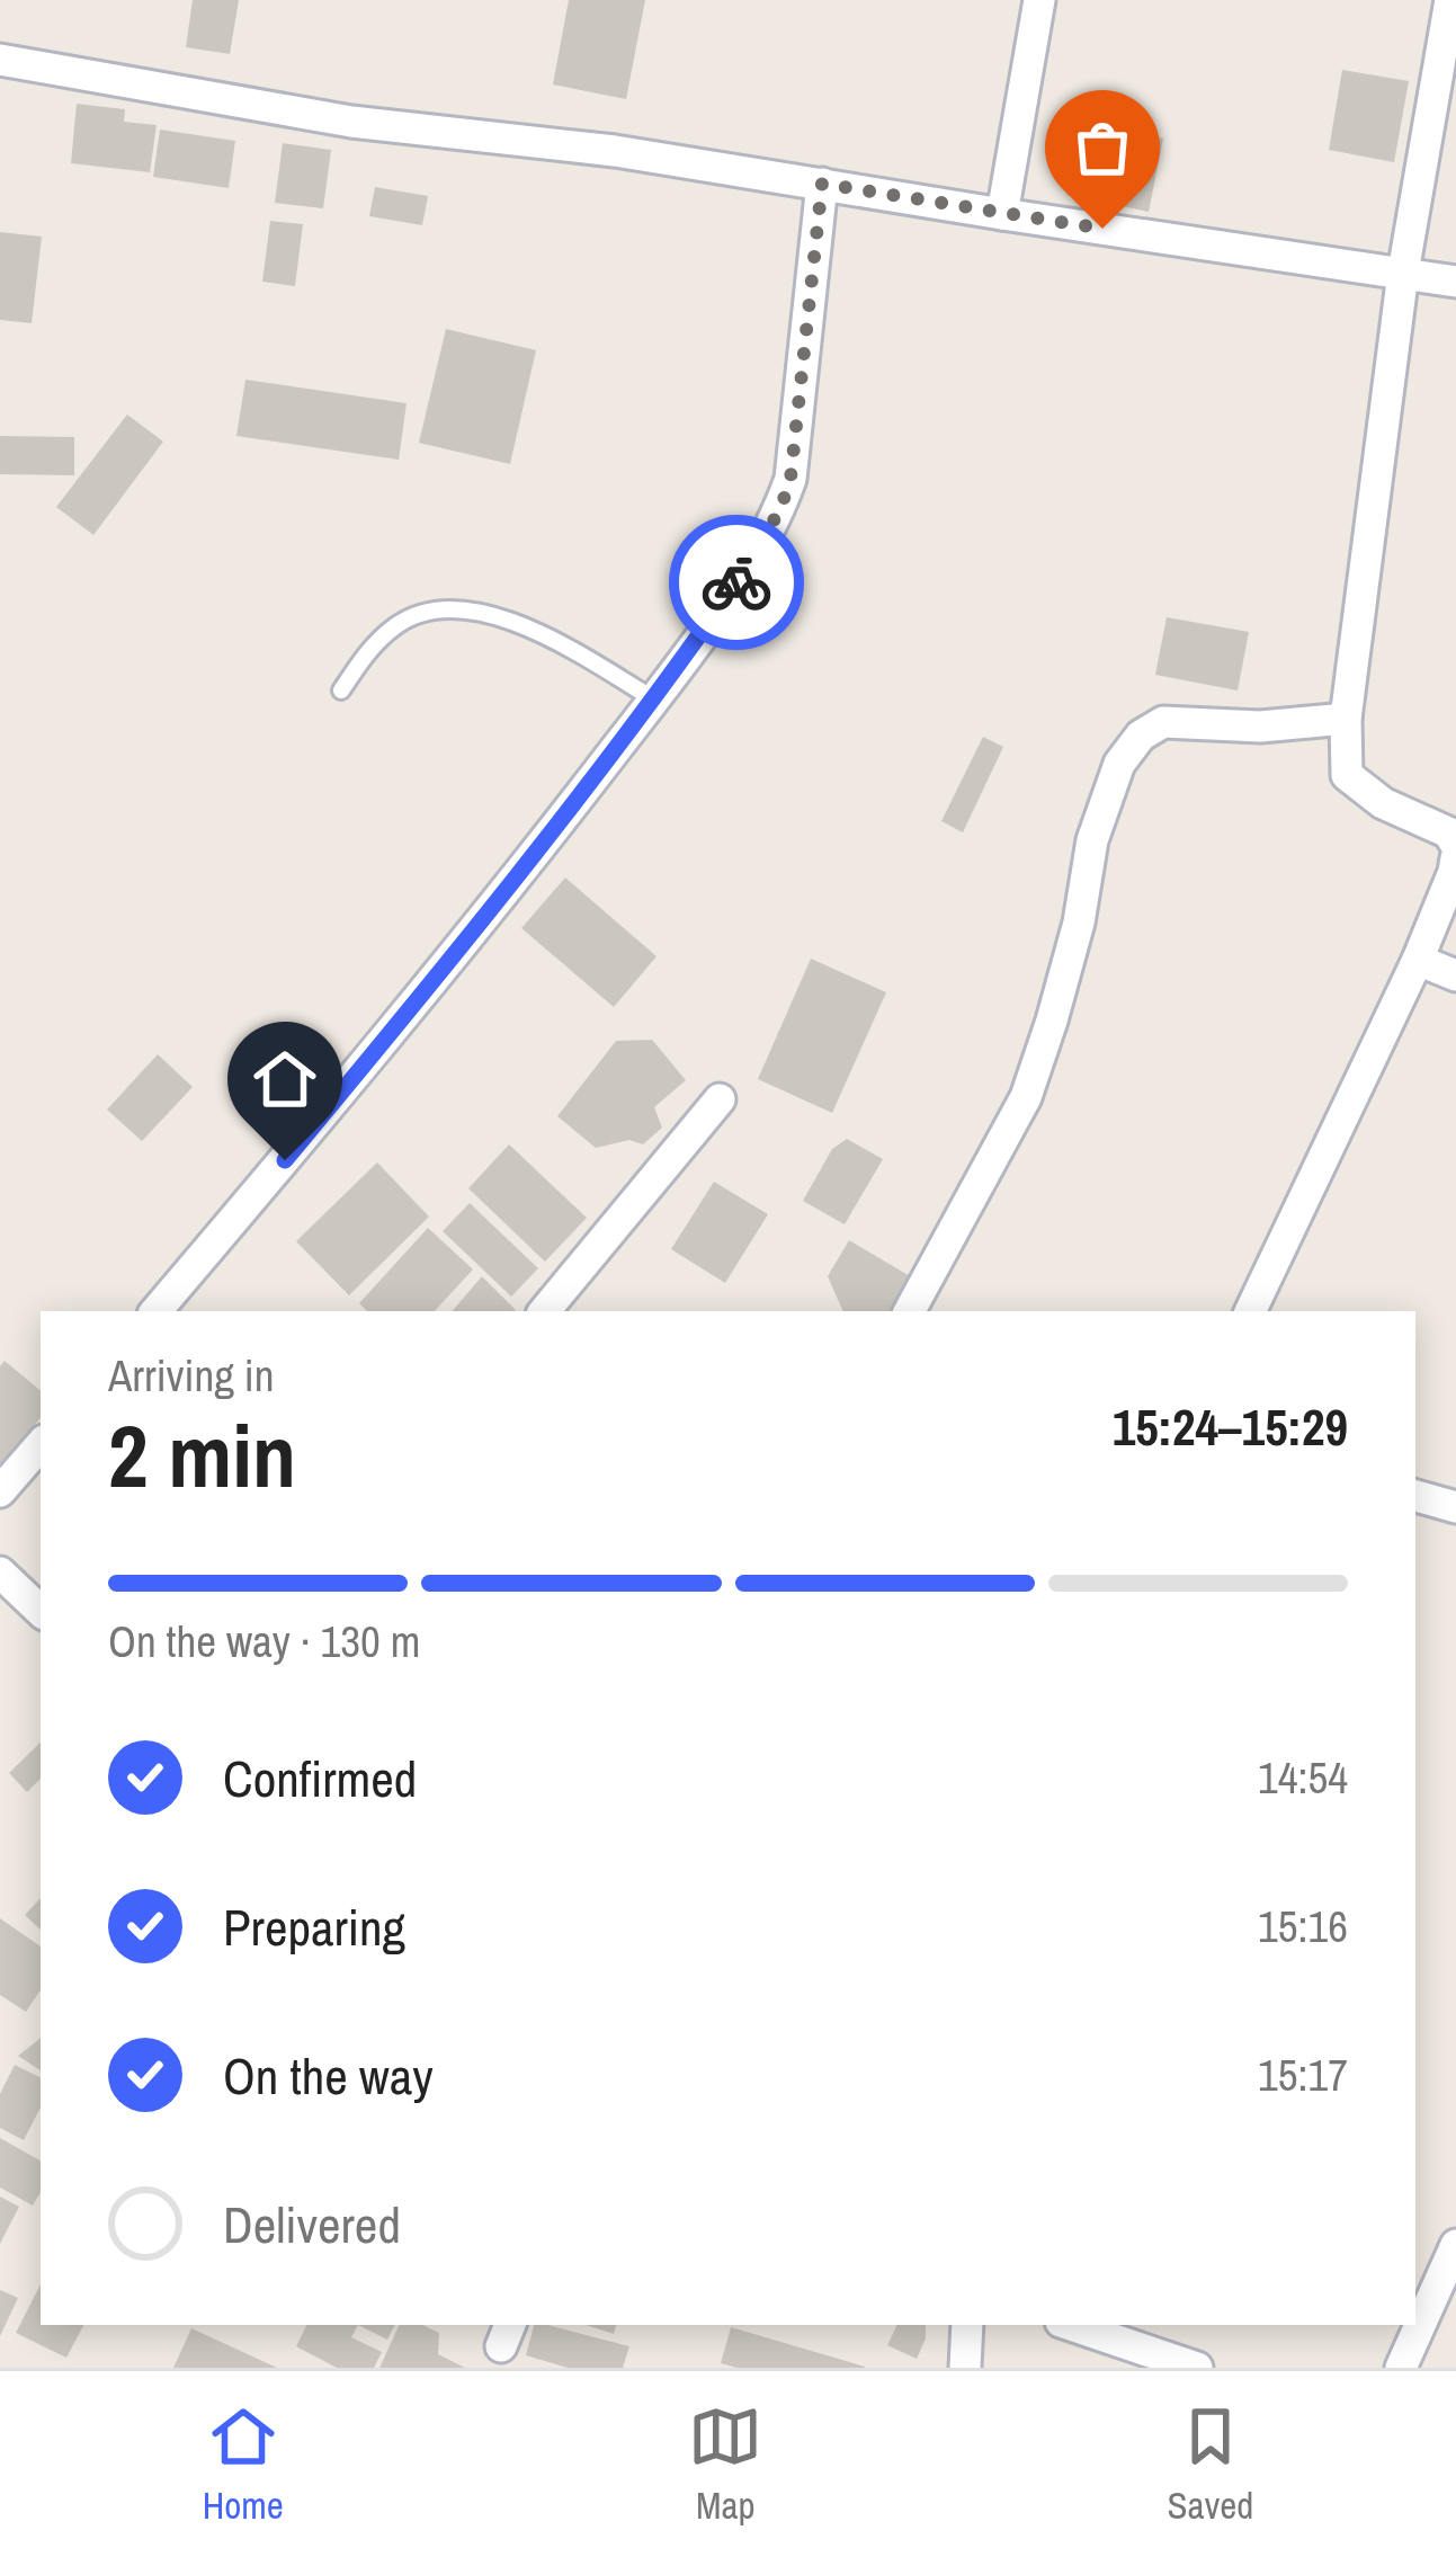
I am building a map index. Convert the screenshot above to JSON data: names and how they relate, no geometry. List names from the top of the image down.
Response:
{
  "page": {
    "heading": ["2 min", "Arriving in", "15:24–15:29"],
    "bar": "On the way · 130 m",
    "list": [
      ["Confirmed", "14:54"],
      ["Preparing", "15:16"],
      ["On the way", "15:17"],
      "Delivered"
    ],
    "tabs": ["Home", "Map", "Saved"]
  }
}
